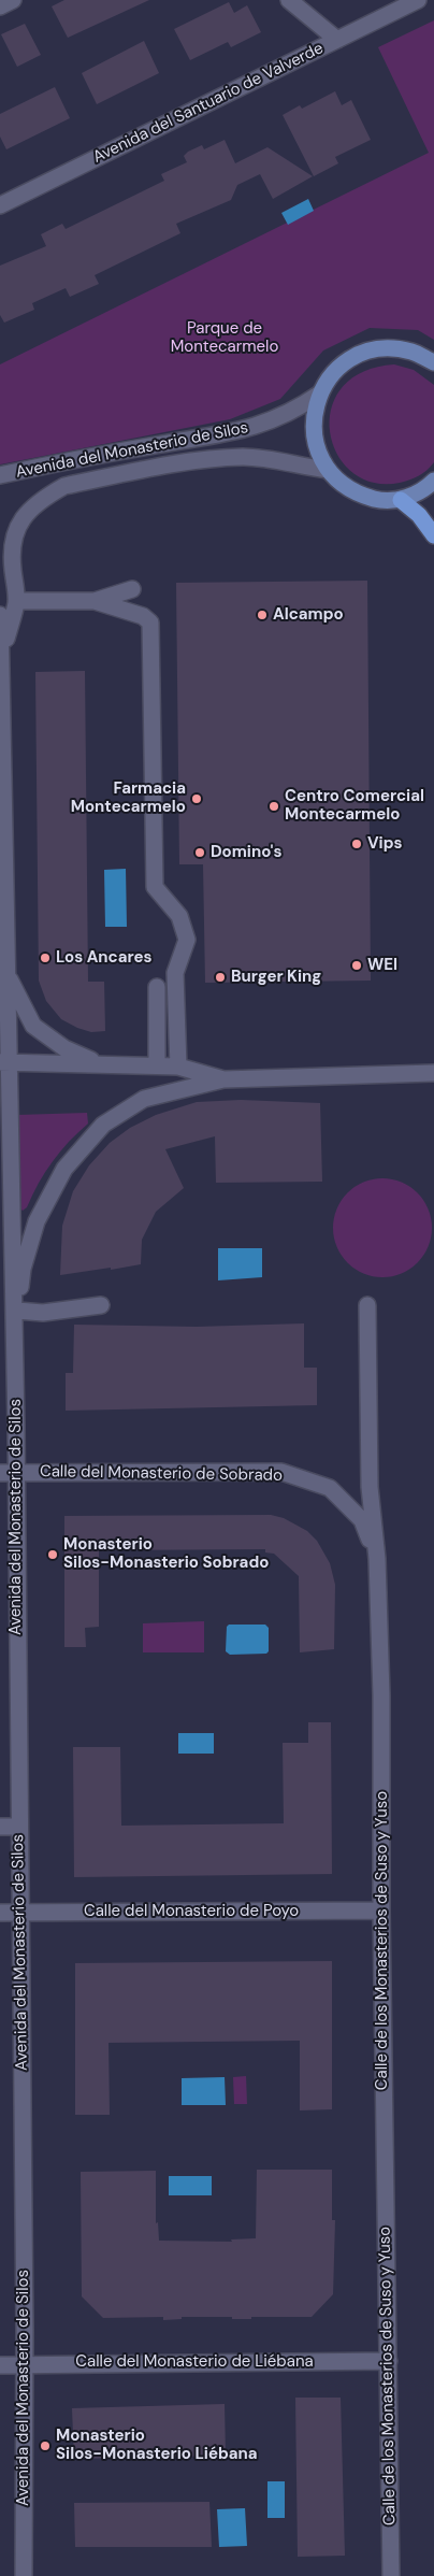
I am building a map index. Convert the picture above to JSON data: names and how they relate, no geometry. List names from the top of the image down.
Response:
{
  "streets": {
    "street": [
      "Avenida del Santuario de Valverde",
      "Avenida del Monasterio de Silos",
      "Calle del Monasterio de Sobrado",
      "Calle del Monasterio de Poyo",
      "Calle de los Monasterios de Suso y Yuso",
      "Calle del Monasterio de Liébana"
    ]
  },
  "crossings": [
    ["Avenida del Monasterio de Silos", "Calle del Monasterio de Sobrado"],
    ["Avenida del Monasterio de Silos", "Calle del Monasterio de Poyo"],
    ["Avenida del Monasterio de Silos", "Calle del Monasterio de Liébana"],
    ["Calle del Monasterio de Sobrado", "Calle de los Monasterios de Suso y Yuso"],
    ["Calle del Monasterio de Poyo", "Calle de los Monasterios de Suso y Yuso"],
    ["Calle de los Monasterios de Suso y Yuso", "Calle del Monasterio de Liébana"]
  ],
  "parks": ["Parque de Montecarmelo"],
  "places": [
    "Alcampo",
    "Farmacia Montecarmelo",
    "Centro Comercial Montecarmelo",
    "Vips",
    "Domino's",
    "Los Ancares",
    "WEI",
    "Burger King",
    "Monasterio Silos-Monasterio Sobrado",
    "Monasterio Silos-Monasterio Liébana"
  ]
}
